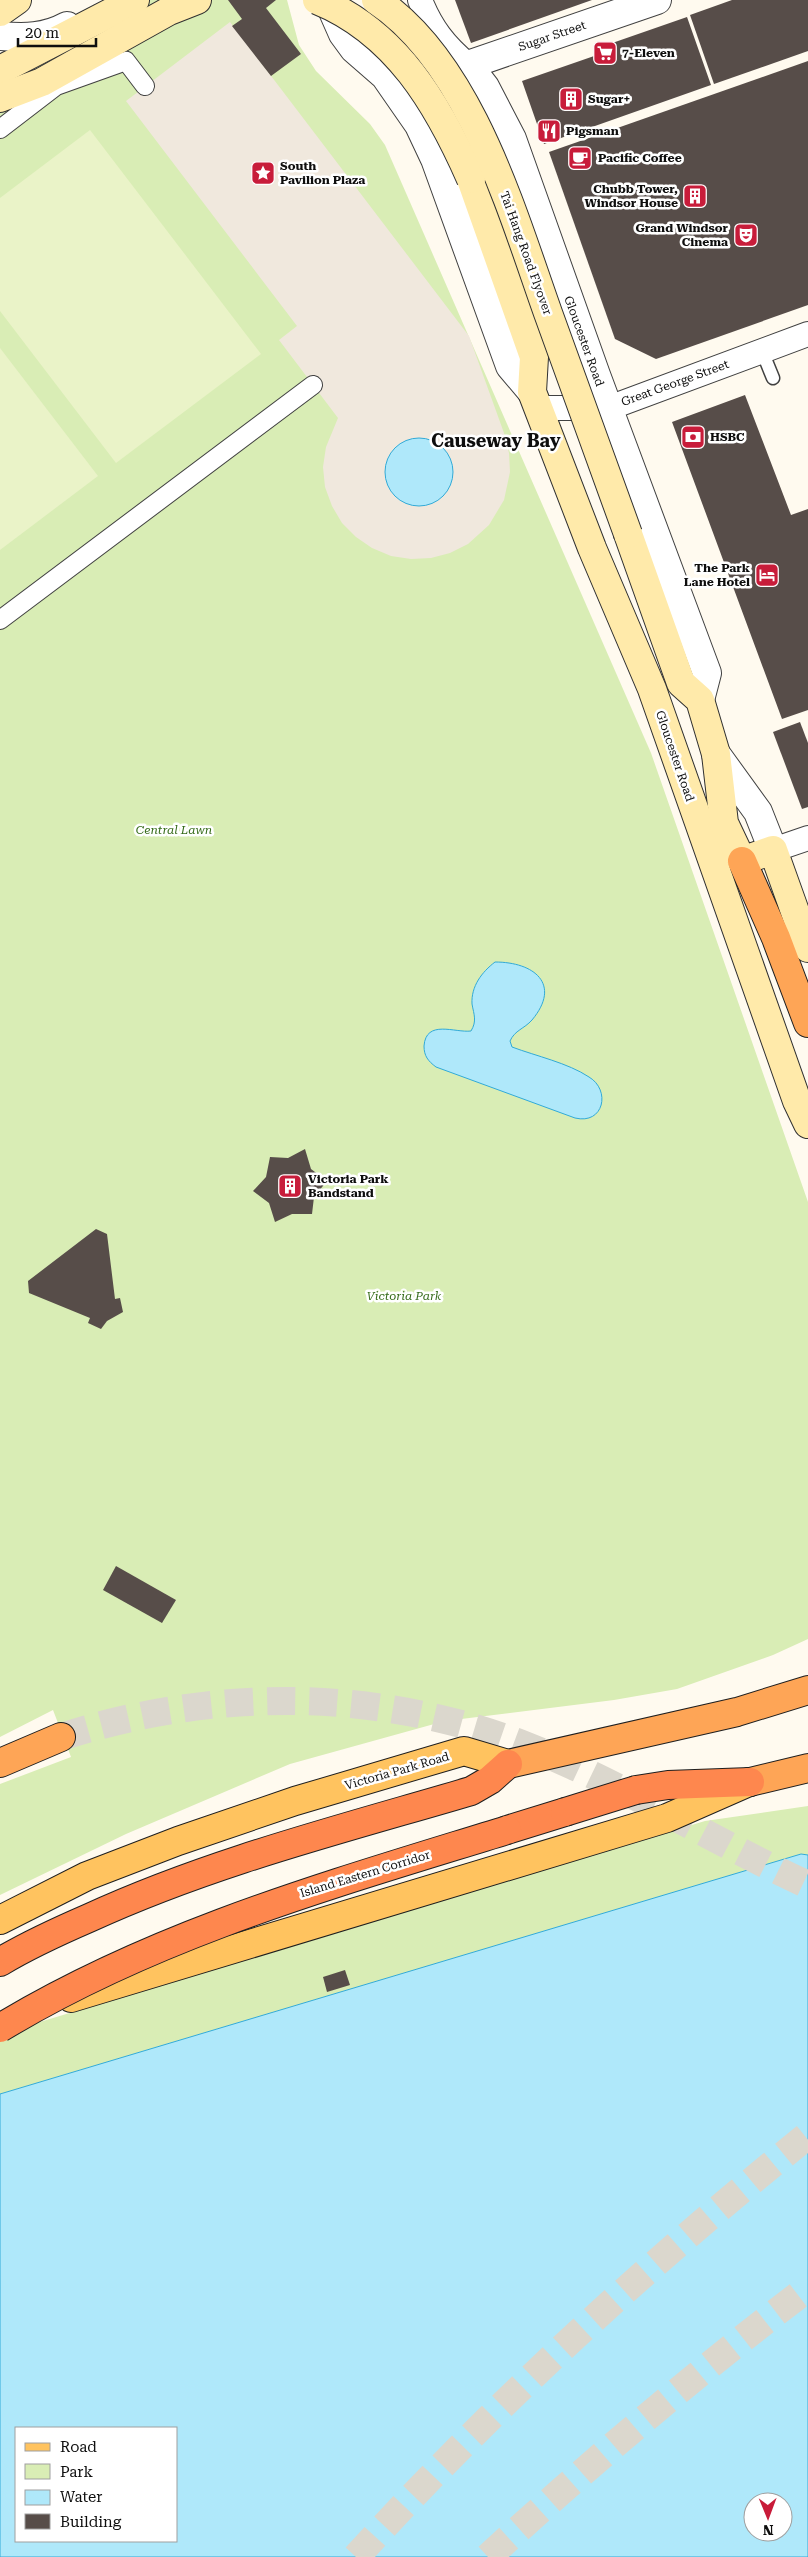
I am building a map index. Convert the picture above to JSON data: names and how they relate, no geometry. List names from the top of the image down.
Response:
{
  "streets": {
    "highway": ["Victoria Park Road", "Island Eastern Corridor"],
    "main road": ["Tai Hang Road Flyover", "Gloucester Road"],
    "street": ["Sugar Street", "Great George Street"]
  },
  "crossings": [
    ["Sugar Street", "Gloucester Road"],
    ["Tai Hang Road Flyover", "Gloucester Road"],
    ["Gloucester Road", "Great George Street"]
  ],
  "districts": ["Causeway Bay"],
  "parks": ["Central Lawn", "Victoria Park"],
  "places": {
    "supermarket": ["7-Eleven"],
    "building": ["Sugar+", "Chubb Tower, Windsor House", "Victoria Park Bandstand"],
    "restaurant": ["Pigsman"],
    "cafe": ["Pacific Coffee"],
    "place": ["South Pavilion Plaza"],
    "theatre": ["Grand Windsor Cinema"],
    "bank": ["HSBC"],
    "hotel": ["The Park Lane Hotel"]
  },
  "legend": [
    "Road",
    "Park",
    "Water",
    "Building"
  ],
  "scale_bar": "20 m",
  "north": "bottom"
}
